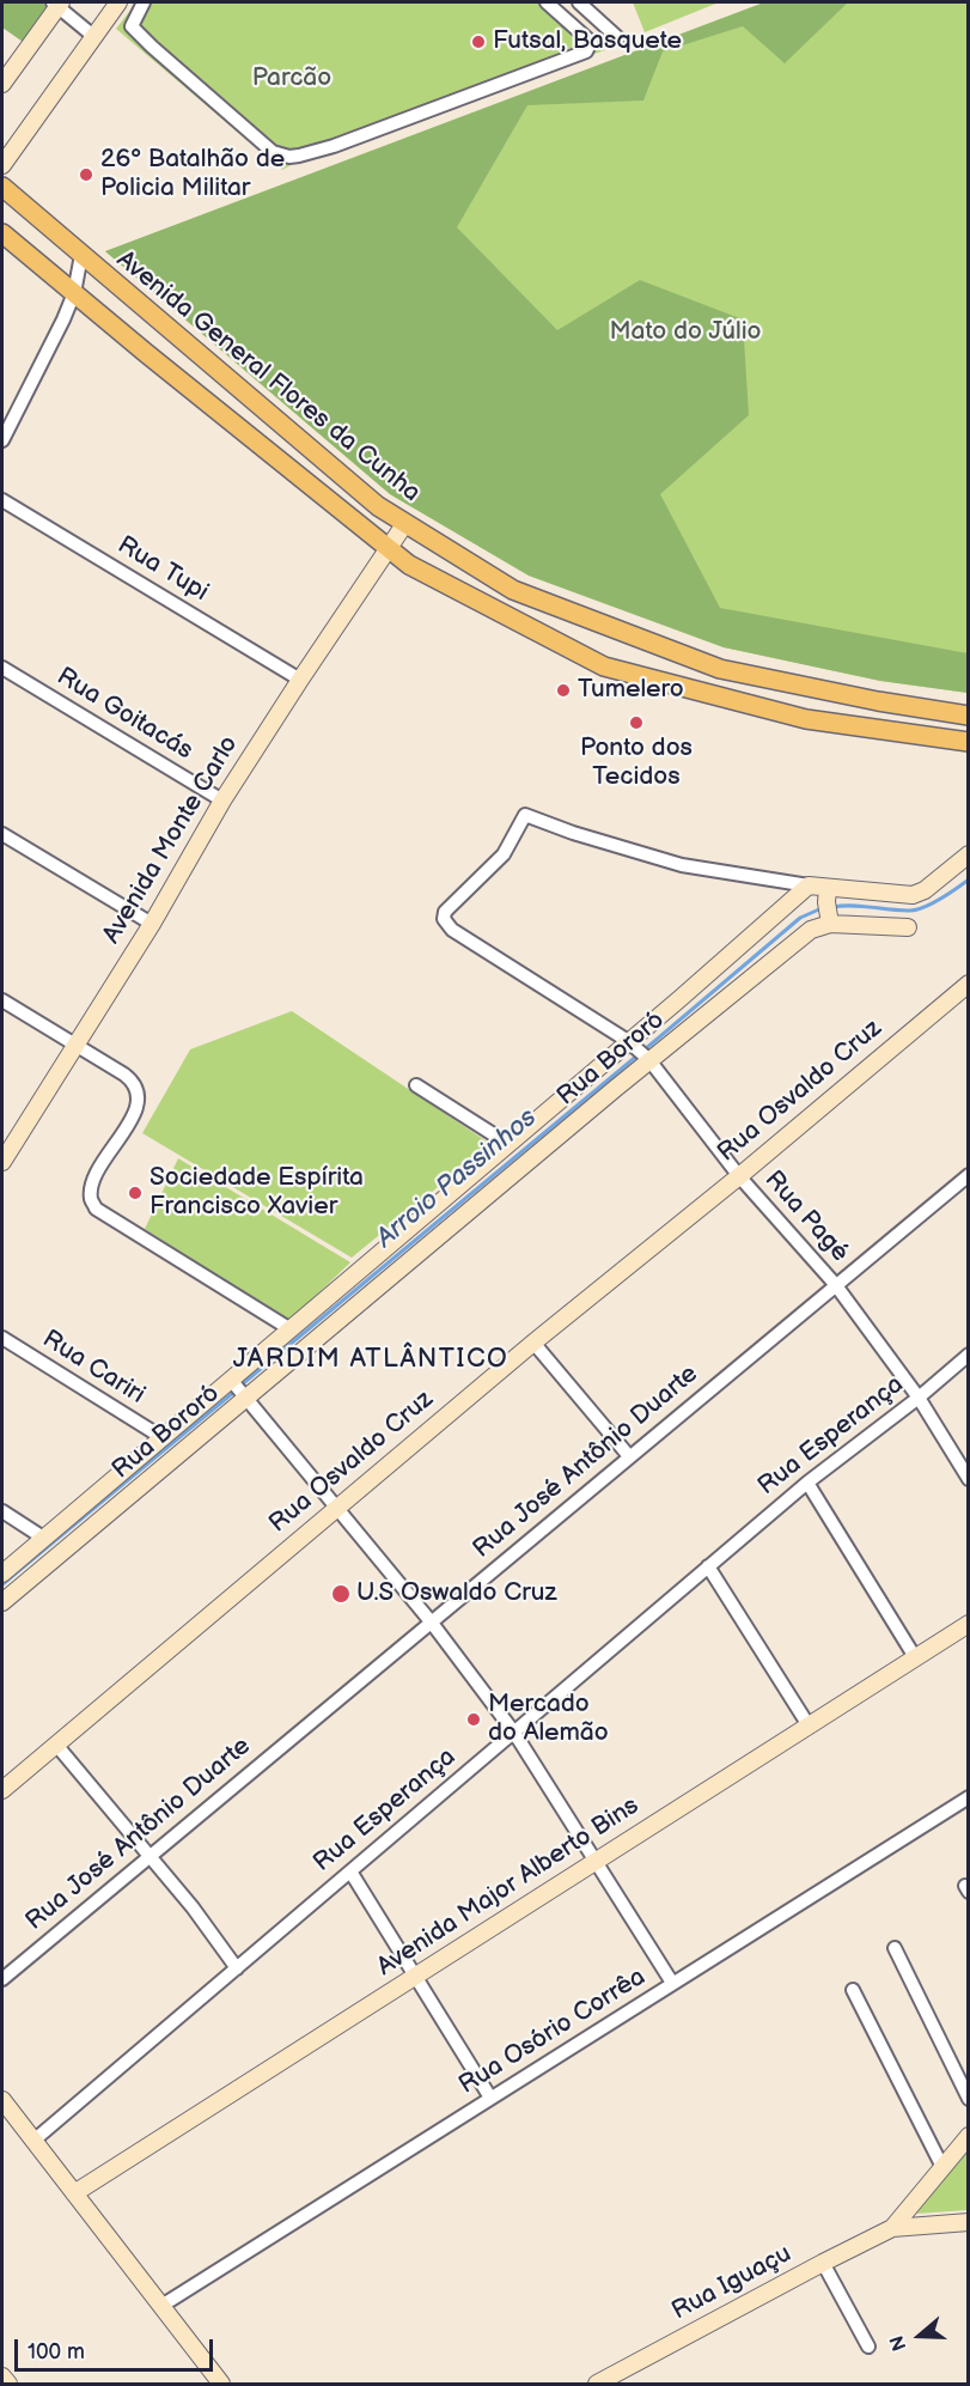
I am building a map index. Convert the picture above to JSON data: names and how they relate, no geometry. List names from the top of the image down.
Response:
{
  "streets": {
    "main road": ["Avenida General Flores da Cunha"],
    "street": [
      "Rua Tupi",
      "Rua Goitacás",
      "Avenida Monte Carlo",
      "Rua Bororó",
      "Rua Osvaldo Cruz",
      "Rua Pagé",
      "Rua Cariri",
      "Rua Esperança",
      "Rua José Antônio Duarte",
      "Avenida Major Alberto Bins",
      "Rua Osório Corrêa",
      "Rua Iguaçu"
    ]
  },
  "crossings": [
    ["Avenida General Flores da Cunha", "Avenida Monte Carlo"],
    ["Rua Tupi", "Avenida Monte Carlo"],
    ["Rua Goitacás", "Avenida Monte Carlo"],
    ["Rua Bororó", "Rua Pagé"],
    ["Rua Osvaldo Cruz", "Rua Pagé"],
    ["Rua Pagé", "Rua Esperança"],
    ["Rua Pagé", "Rua José Antônio Duarte"]
  ],
  "districts": ["JARDIM ATLÂNTICO"],
  "water": ["Arroio Passinhos"],
  "parks": ["Parcão", "Mato do Júlio"],
  "places": [
    "Futsal, Basquete",
    "26º Batalhão de Policia Militar",
    "Tumelero",
    "Ponto dos Tecidos",
    "Sociedade Espírita Francisco Xavier",
    "U.S Oswaldo Cruz",
    "Mercado do Alemão"
  ],
  "scale_bar": "100 m",
  "north": "left"
}
